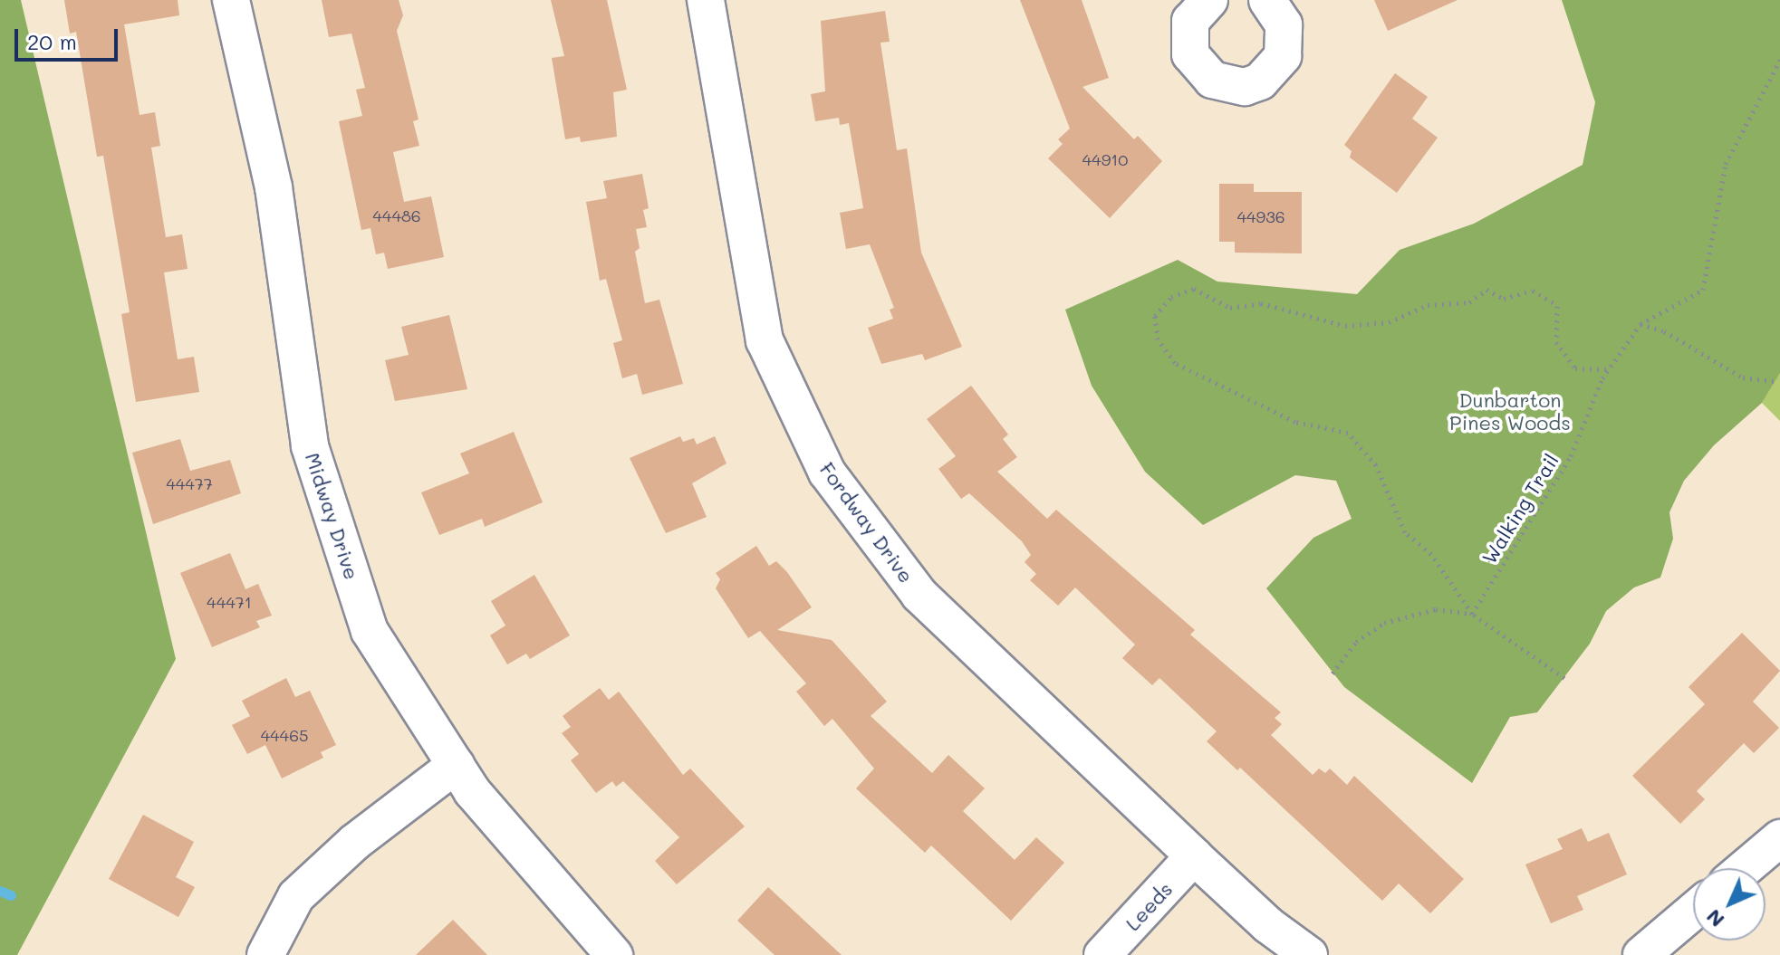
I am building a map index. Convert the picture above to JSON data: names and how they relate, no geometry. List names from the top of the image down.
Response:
{
  "streets": {
    "street": ["Midway Drive", "Fordway Drive", "Leeds"],
    "path": ["Walking Trail"]
  },
  "crossings": [
    ["Fordway Drive", "Leeds"]
  ],
  "parks": ["Dunbarton Pines Woods"],
  "house_numbers": [
    "44910",
    "44486",
    "44936",
    "44477",
    "44471",
    "44465"
  ],
  "scale_bar": "20 m",
  "north": "bottom left"
}
